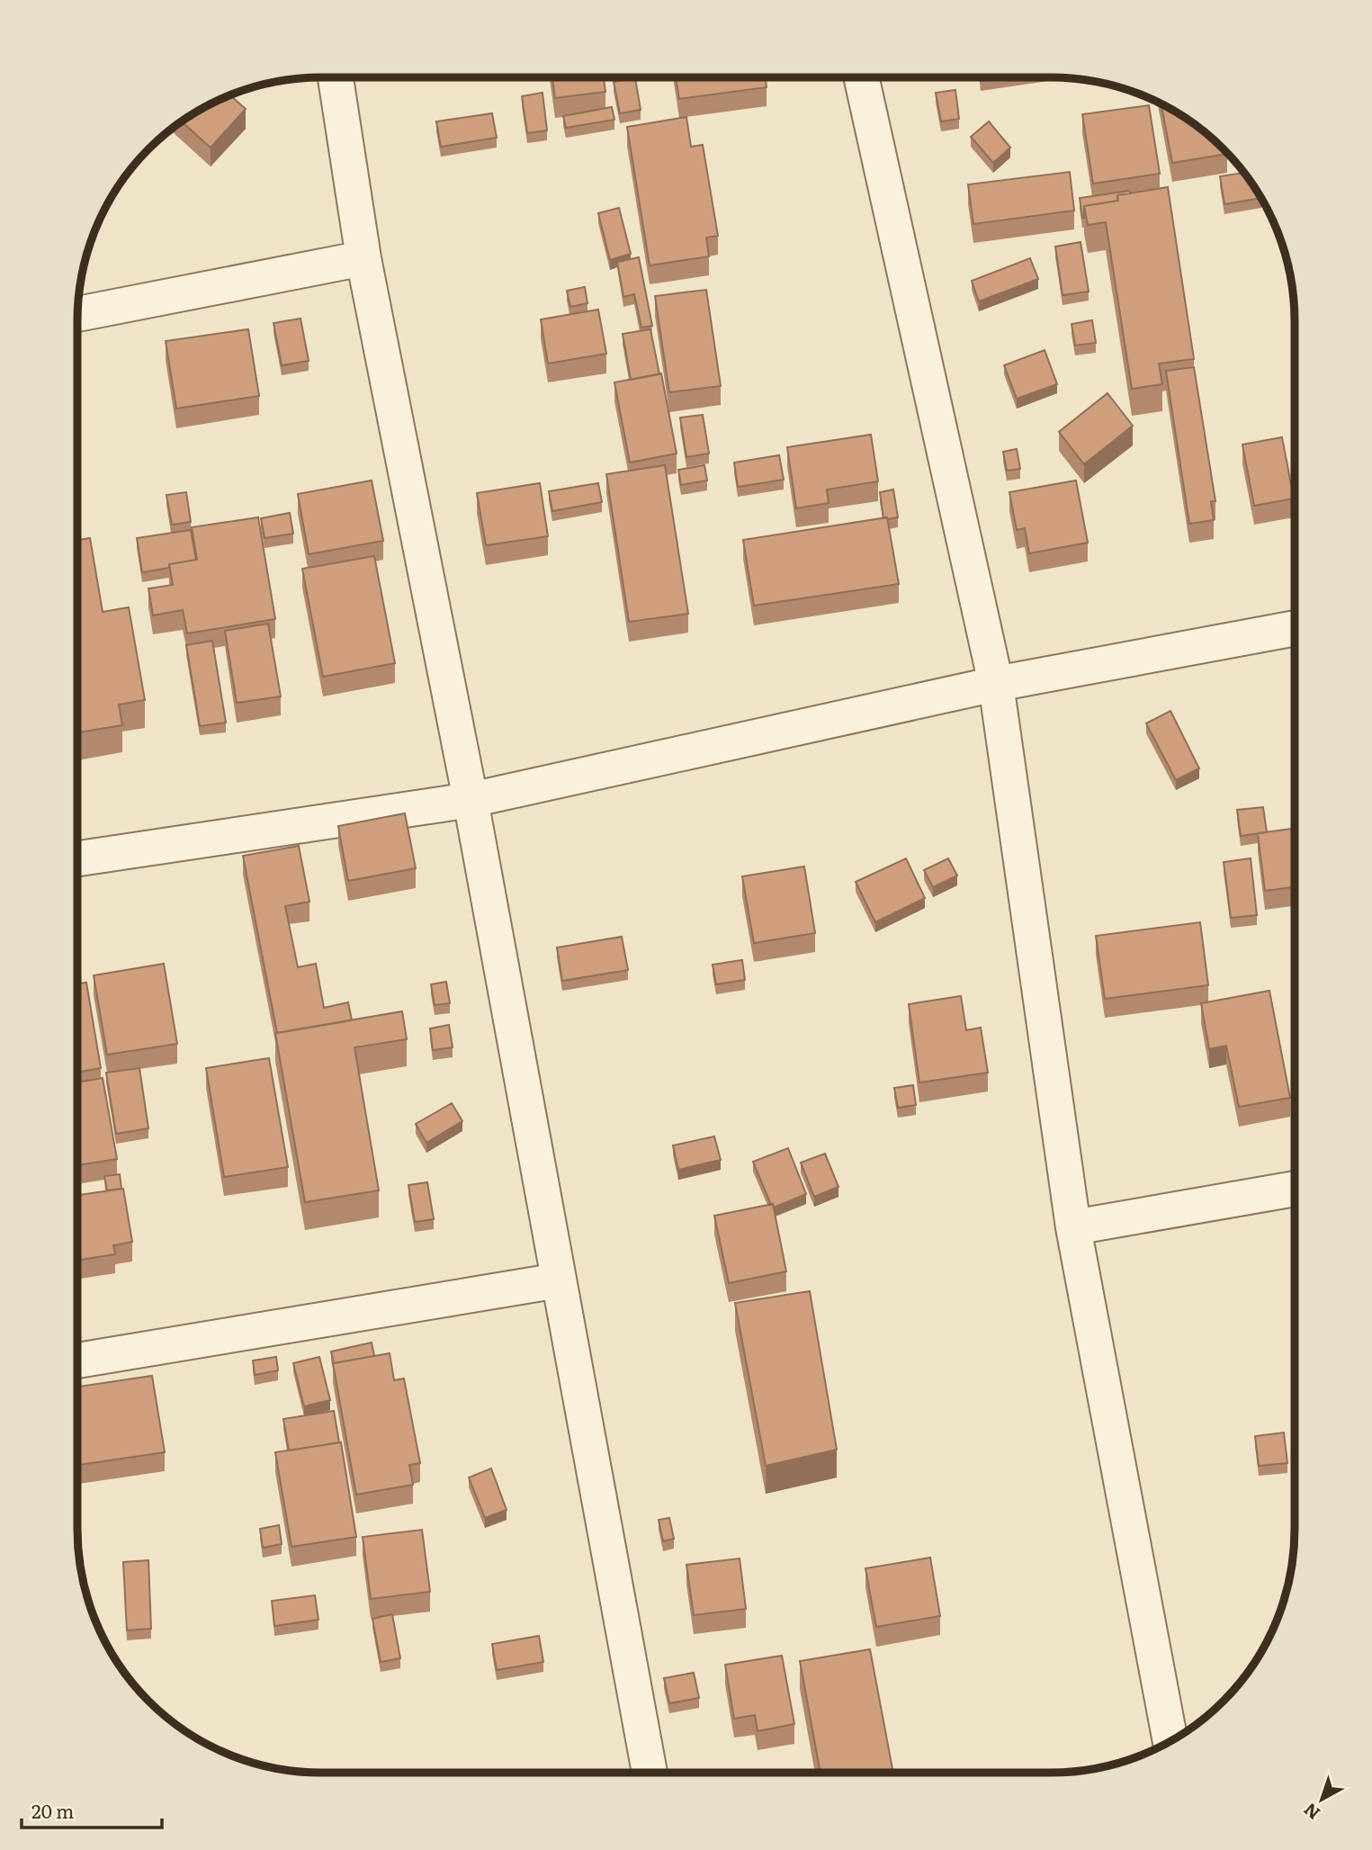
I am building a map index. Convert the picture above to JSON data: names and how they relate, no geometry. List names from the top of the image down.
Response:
{
  "scale_bar": "20 m",
  "north": "bottom left"
}
